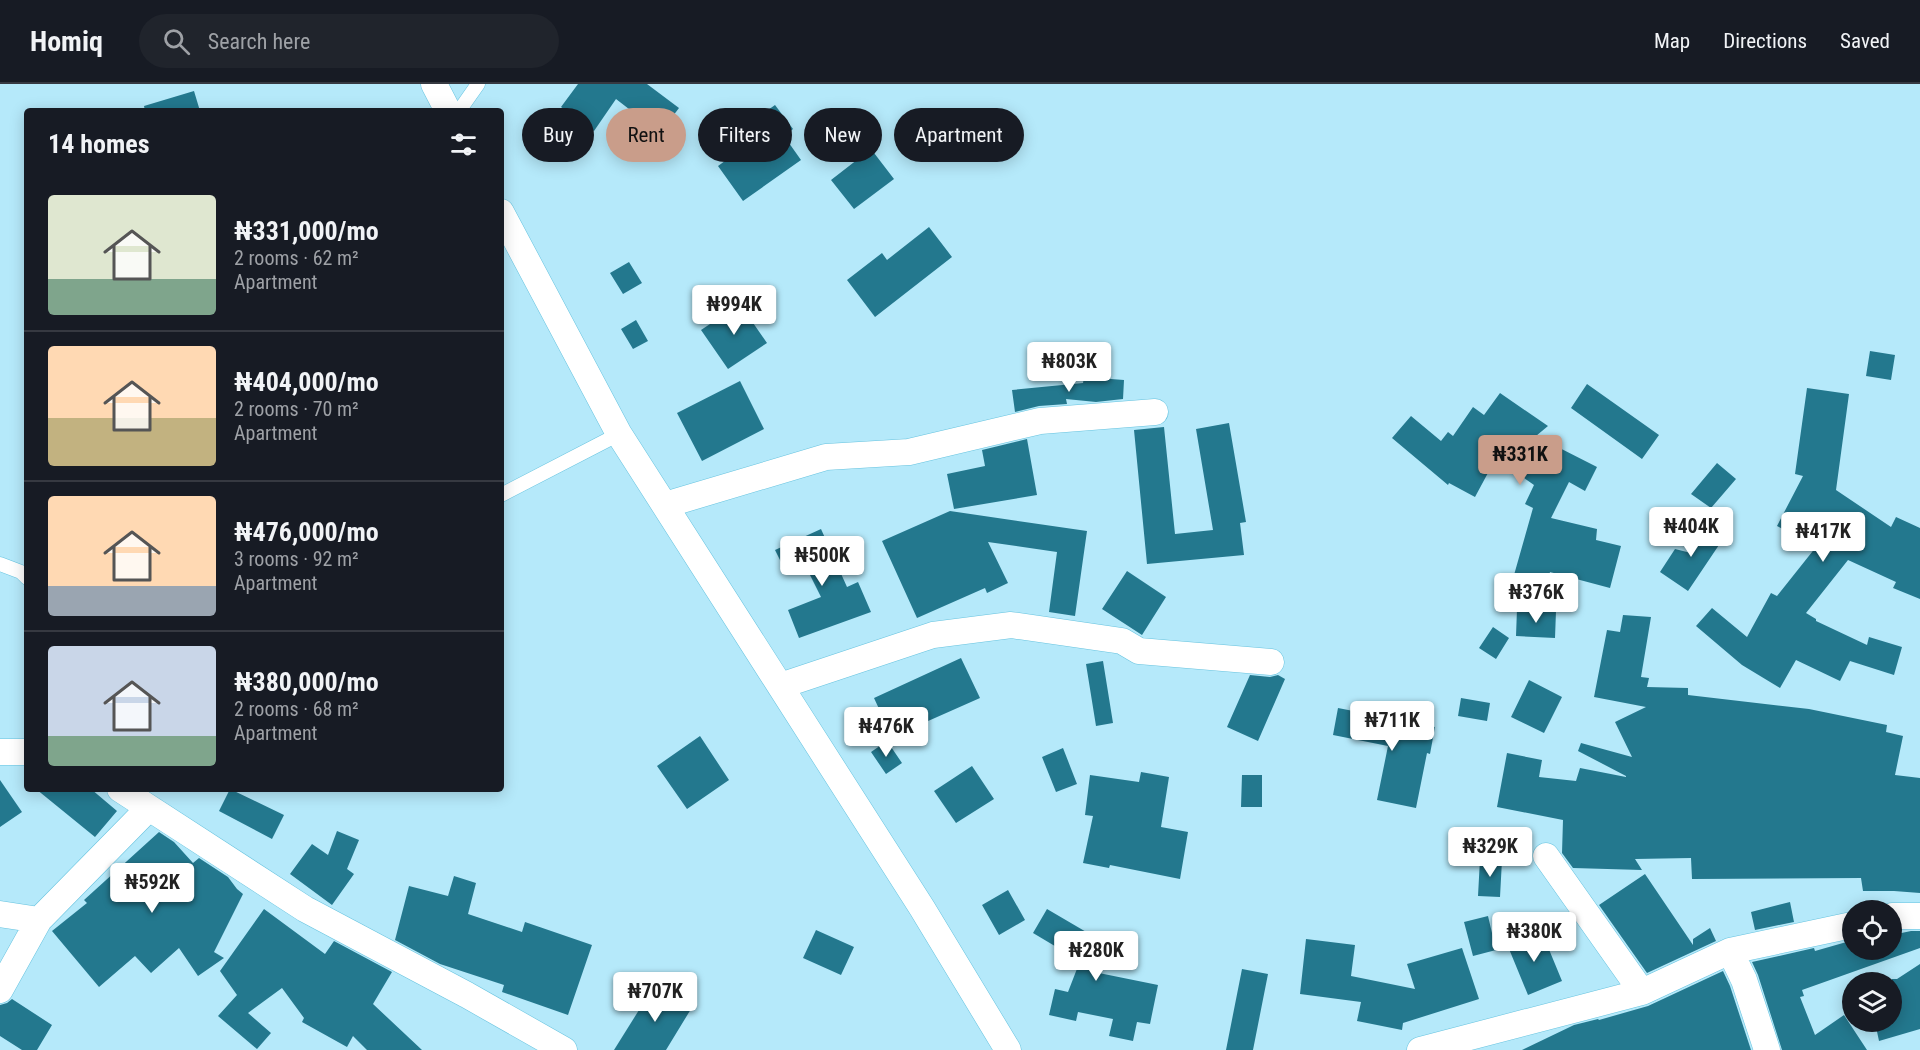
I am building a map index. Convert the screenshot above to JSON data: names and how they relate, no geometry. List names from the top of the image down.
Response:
{
  "page": {
    "header": "Homiq",
    "search": "Search here",
    "nav": ["Map", "Directions", "Saved"],
    "chip": [
      "Buy",
      "Rent",
      "Filters",
      "New",
      "Apartment"
    ],
    "heading": "14 homes",
    "list": [
      {
        "name": "₦331,000/mo",
        "note": "2 rooms · 62 m² · Apartment"
      },
      {
        "name": "₦404,000/mo",
        "note": "2 rooms · 70 m² · Apartment"
      },
      {
        "name": "₦476,000/mo",
        "note": "3 rooms · 92 m² · Apartment"
      },
      {
        "name": "₦380,000/mo",
        "note": "2 rooms · 68 m² · Apartment"
      }
    ],
    "price": [
      "₦994K",
      "₦803K",
      "₦331K",
      "₦404K",
      "₦417K",
      "₦500K",
      "₦376K",
      "₦711K",
      "₦476K",
      "₦329K",
      "₦592K",
      "₦380K",
      "₦280K",
      "₦707K"
    ]
  }
}
